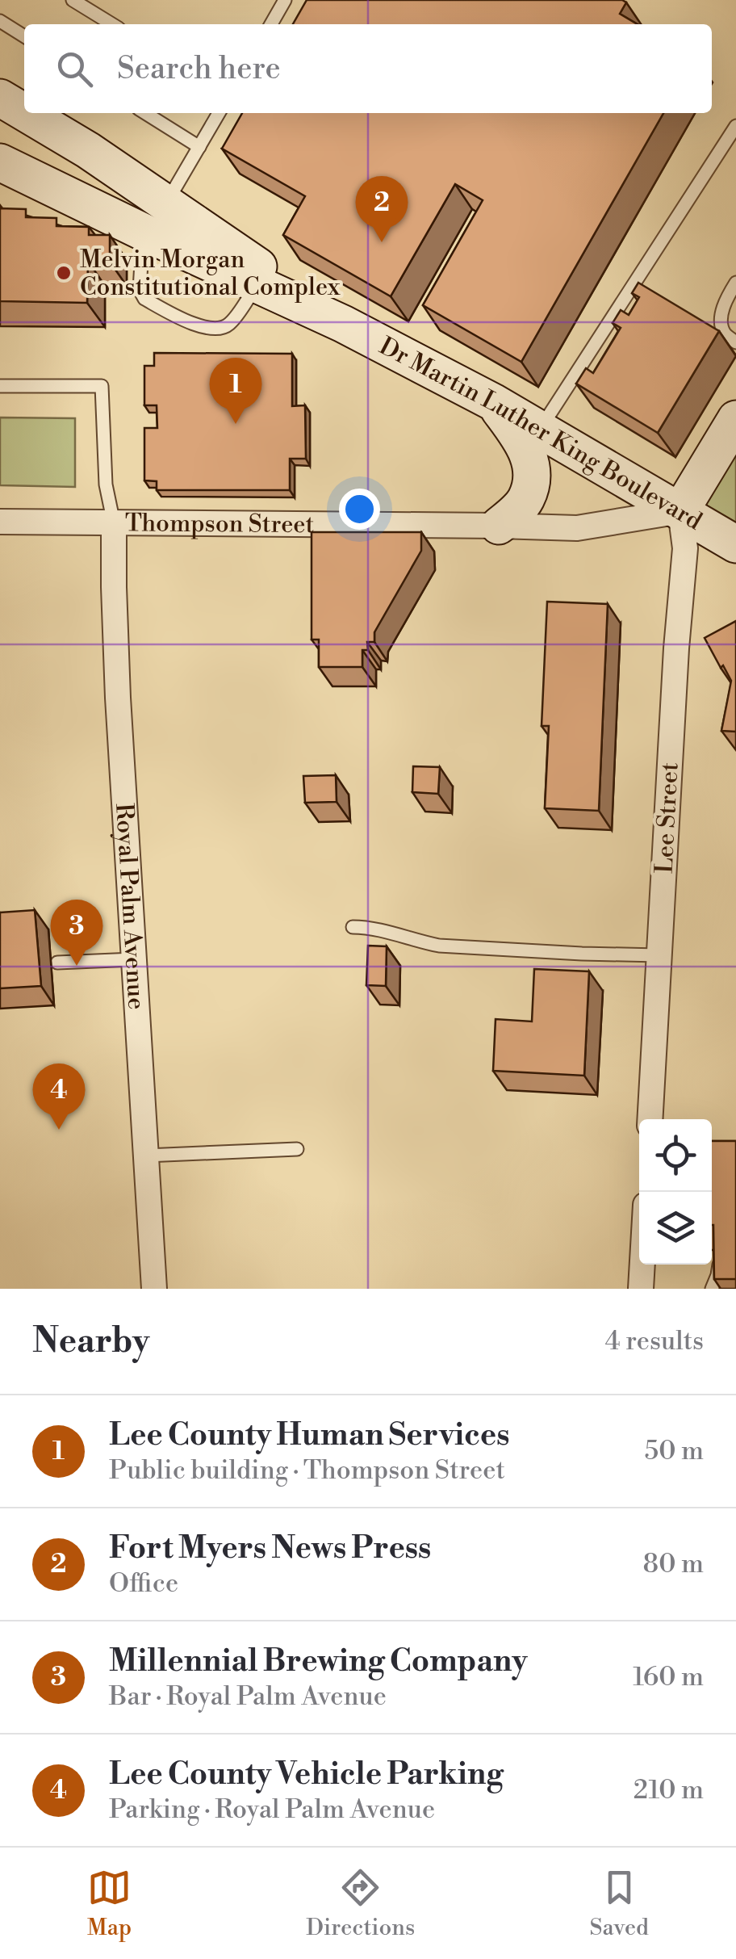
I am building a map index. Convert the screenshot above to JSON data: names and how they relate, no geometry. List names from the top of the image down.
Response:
{
  "streets": {
    "main road": ["Dr Martin Luther King Boulevard"],
    "street": ["Thompson Street", "Lee Street", "Royal Palm Avenue"]
  },
  "crossings": [
    ["Dr Martin Luther King Boulevard", "Thompson Street"],
    ["Dr Martin Luther King Boulevard", "Lee Street"],
    ["Thompson Street", "Lee Street"],
    ["Thompson Street", "Royal Palm Avenue"]
  ],
  "places": ["Melvin Morgan Constitutional Complex"],
  "page": {
    "search": "Search here",
    "pins": [
      "2",
      "1",
      "3",
      "4"
    ],
    "heading": ["Nearby", "4 results"],
    "list": [
      {
        "mark": "1",
        "name": "Lee County Human Services",
        "note": "Public building · Thompson Street",
        "value": "50 m"
      },
      {
        "mark": "2",
        "name": "Fort Myers News Press",
        "note": "Office",
        "value": "80 m"
      },
      {
        "mark": "3",
        "name": "Millennial Brewing Company",
        "note": "Bar · Royal Palm Avenue",
        "value": "160 m"
      },
      {
        "mark": "4",
        "name": "Lee County Vehicle Parking",
        "note": "Parking · Royal Palm Avenue",
        "value": "210 m"
      }
    ],
    "nav": ["Map", "Directions", "Saved"]
  }
}
